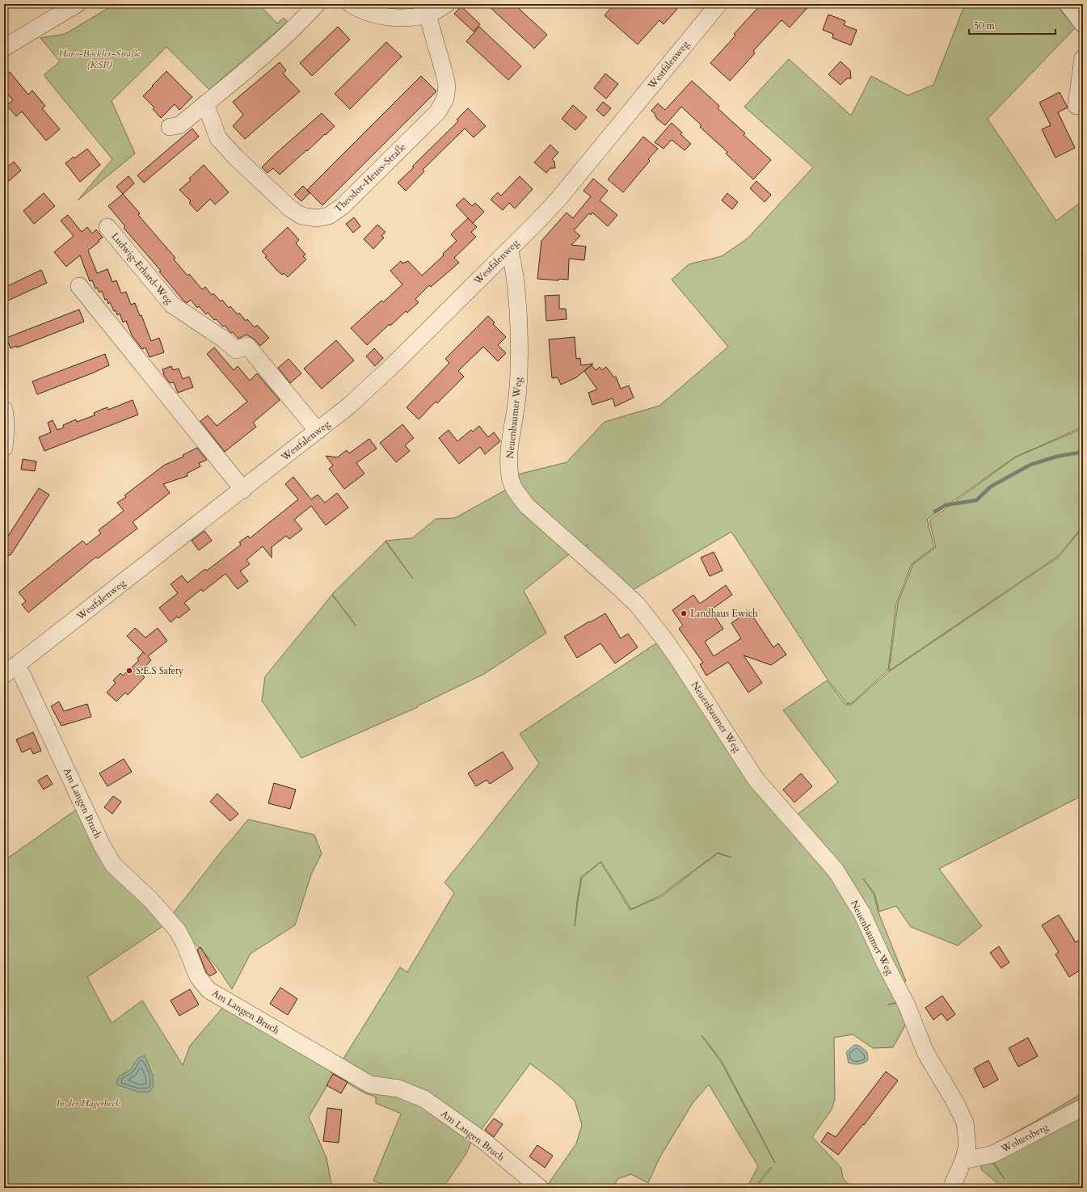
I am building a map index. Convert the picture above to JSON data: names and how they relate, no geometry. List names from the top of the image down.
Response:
{
  "streets": {
    "street": [
      "Westfalenweg",
      "Theodor-Heuss-Straße",
      "Ludwig-Erhard-Weg",
      "Neuenbaumer Weg",
      "Am Langen Bruch",
      "Woltersberg"
    ]
  },
  "crossings": [
    ["Westfalenweg", "Ludwig-Erhard-Weg"],
    ["Westfalenweg", "Neuenbaumer Weg"],
    ["Westfalenweg", "Am Langen Bruch"],
    ["Neuenbaumer Weg", "Woltersberg"]
  ],
  "parks": ["Hans-Böckler-Straße (KSP)", "In der Hagerbeck"],
  "places": ["Landhaus Ewich", "S.E.S Safety"],
  "scale_bar": "50 m"
}
